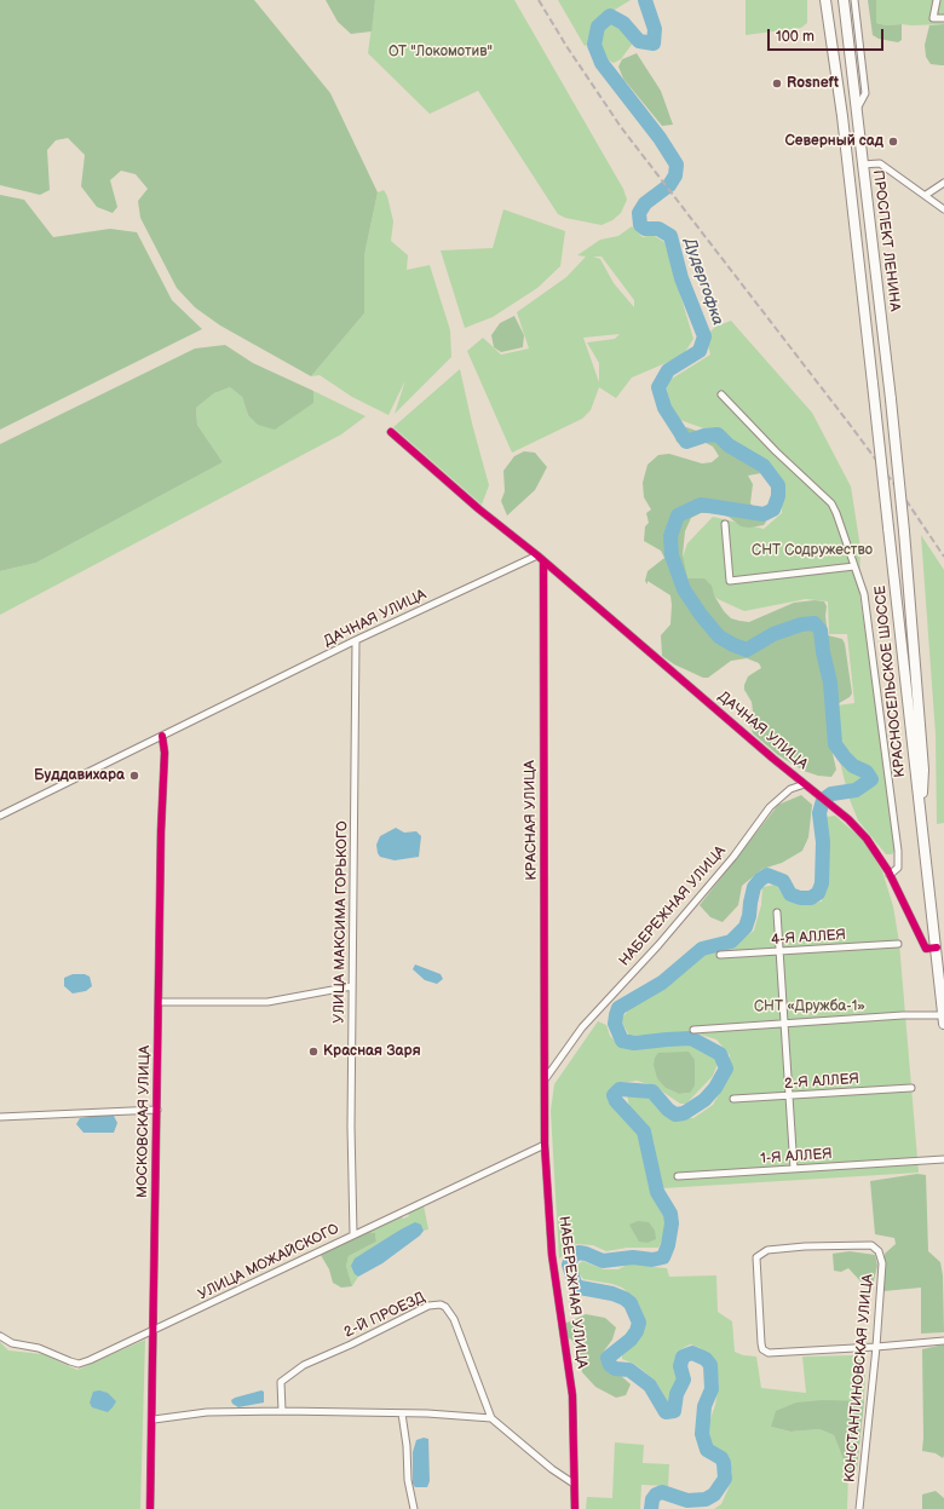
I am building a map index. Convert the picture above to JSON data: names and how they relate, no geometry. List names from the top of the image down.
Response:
{
  "streets": {
    "highway": ["ПРОСПЕКТ ЛЕНИНА", "КРАСНОСЕЛЬСКОЕ ШОССЕ"],
    "street": [
      "ДАЧНАЯ УЛИЦА",
      "КРАСНАЯ УЛИЦА",
      "НАБЕРЕЖНАЯ УЛИЦА",
      "УЛИЦА МАКСИМА ГОРЬКОГО",
      "4-Я АЛЛЕЯ",
      "2-Я АЛЛЕЯ",
      "МОСКОВСКАЯ УЛИЦА",
      "1-Я АЛЛЕЯ",
      "УЛИЦА МОЖАЙСКОГО",
      "2-Й ПРОЕЗД",
      "КОНСТАНТИНОВСКАЯ УЛИЦА"
    ]
  },
  "crossings": [
    ["ПРОСПЕКТ ЛЕНИНА", "КРАСНОСЕЛЬСКОЕ ШОССЕ"],
    ["ДАЧНАЯ УЛИЦА", "КРАСНОСЕЛЬСКОЕ ШОССЕ"],
    ["ДАЧНАЯ УЛИЦА", "КРАСНАЯ УЛИЦА"],
    ["ДАЧНАЯ УЛИЦА", "НАБЕРЕЖНАЯ УЛИЦА"],
    ["ДАЧНАЯ УЛИЦА", "УЛИЦА МАКСИМА ГОРЬКОГО"],
    ["ДАЧНАЯ УЛИЦА", "МОСКОВСКАЯ УЛИЦА"],
    ["КРАСНАЯ УЛИЦА", "НАБЕРЕЖНАЯ УЛИЦА"],
    ["НАБЕРЕЖНАЯ УЛИЦА", "УЛИЦА МОЖАЙСКОГО"],
    ["НАБЕРЕЖНАЯ УЛИЦА", "2-Й ПРОЕЗД"],
    ["УЛИЦА МАКСИМА ГОРЬКОГО", "УЛИЦА МОЖАЙСКОГО"],
    ["МОСКОВСКАЯ УЛИЦА", "УЛИЦА МОЖАЙСКОГО"]
  ],
  "water": ["Дудергофка"],
  "parks": ["ОТ \"Локомотив\"", "СНТ Содружество", "СНТ «Дружба-1»"],
  "places": [
    "Rosneft",
    "Северный сад",
    "Буддавихара",
    "Красная Заря"
  ],
  "scale_bar": "100 m"
}
